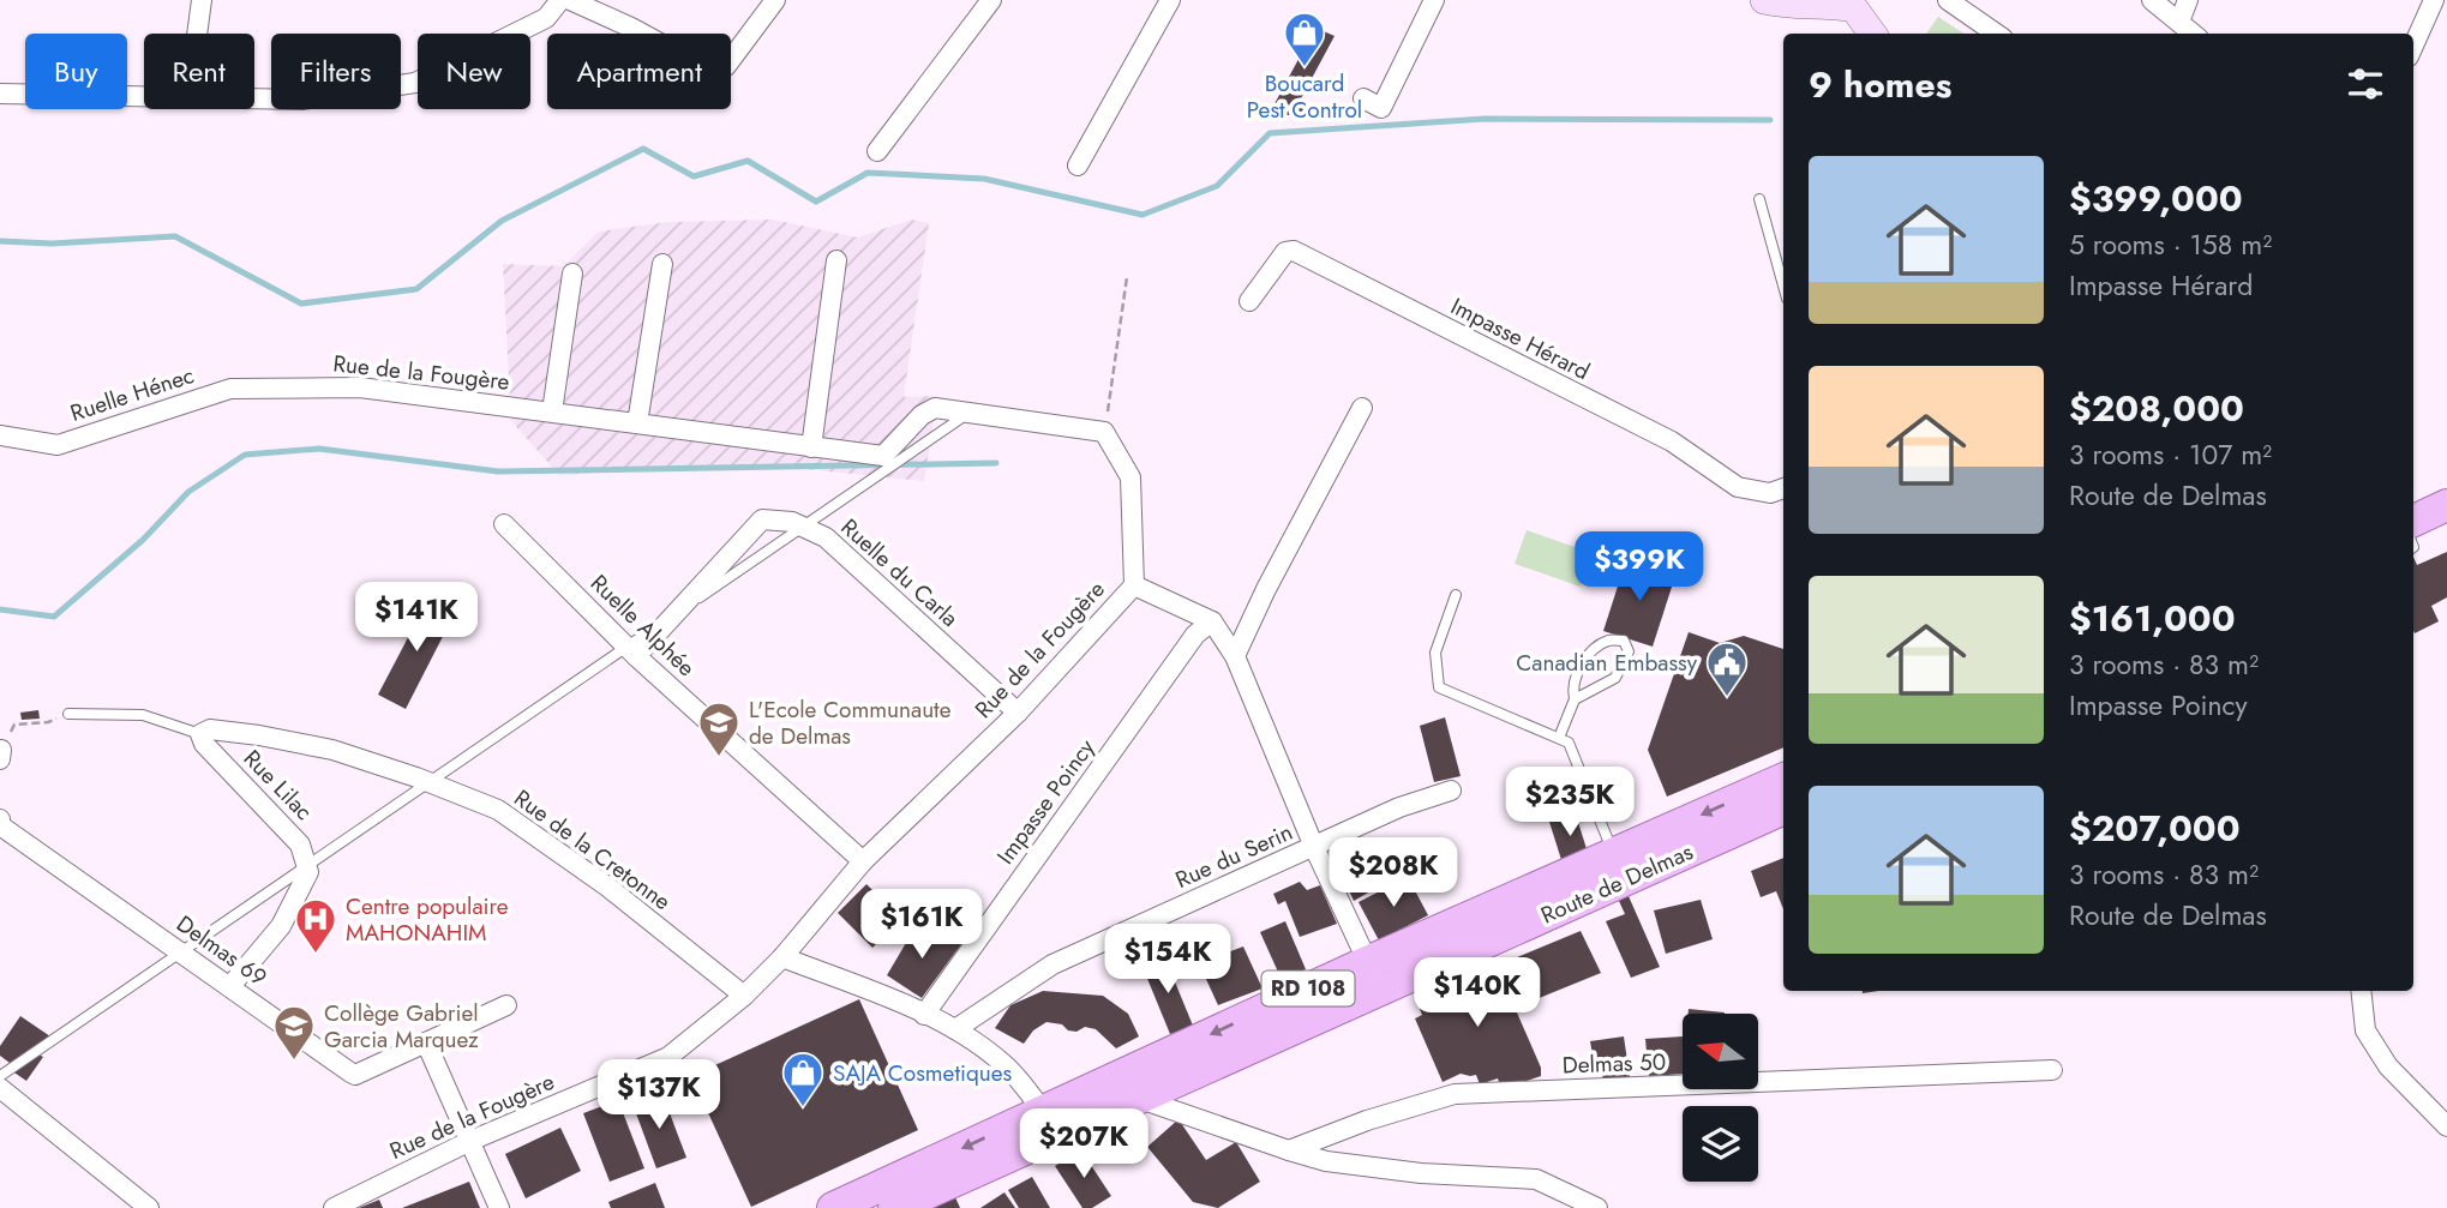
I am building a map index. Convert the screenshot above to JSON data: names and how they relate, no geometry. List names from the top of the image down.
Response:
{
  "streets": {
    "main road": ["Route de Delmas", "RD 108"],
    "street": [
      "Impasse Hérard",
      "Rue de la Fougère",
      "Ruelle Hénec",
      "Ruelle du Carla",
      "Ruelle Alphée",
      "Rue Lilac",
      "Impasse Poincy",
      "Rue de la Cretonne",
      "Rue du Serin",
      "Delmas 69",
      "Delmas 50"
    ]
  },
  "crossings": [
    ["Rue de la Fougère", "Ruelle Hénec"],
    ["Rue de la Fougère", "Ruelle du Carla"],
    ["Rue de la Fougère", "Ruelle Alphée"],
    ["Rue de la Fougère", "Rue de la Cretonne"],
    ["Ruelle du Carla", "Ruelle Alphée"],
    ["Rue Lilac", "Rue de la Cretonne"],
    ["Rue Lilac", "Delmas 69"]
  ],
  "places": {
    "shop": ["Boucard Pest Control", "SAJA Cosmetiques"],
    "public building": ["Canadian Embassy"],
    "school or university": ["L'Ecole Communaute de Delmas", "Collège Gabriel Garcia Marquez"],
    "hospital": ["Centre populaire MAHONAHIM"]
  },
  "north": "left",
  "page": {
    "chip": [
      "Buy",
      "Rent",
      "Filters",
      "New",
      "Apartment"
    ],
    "heading": "9 homes",
    "list": [
      {
        "name": "$399,000",
        "note": "5 rooms · 158 m² · Impasse Hérard"
      },
      {
        "name": "$208,000",
        "note": "3 rooms · 107 m² · Route de Delmas"
      },
      {
        "name": "$161,000",
        "note": "3 rooms · 83 m² · Impasse Poincy"
      },
      {
        "name": "$207,000",
        "note": "3 rooms · 83 m² · Route de Delmas"
      }
    ],
    "price": [
      "$399K",
      "$141K",
      "$235K",
      "$208K",
      "$161K",
      "$154K",
      "$140K",
      "$137K",
      "$207K"
    ]
  }
}
